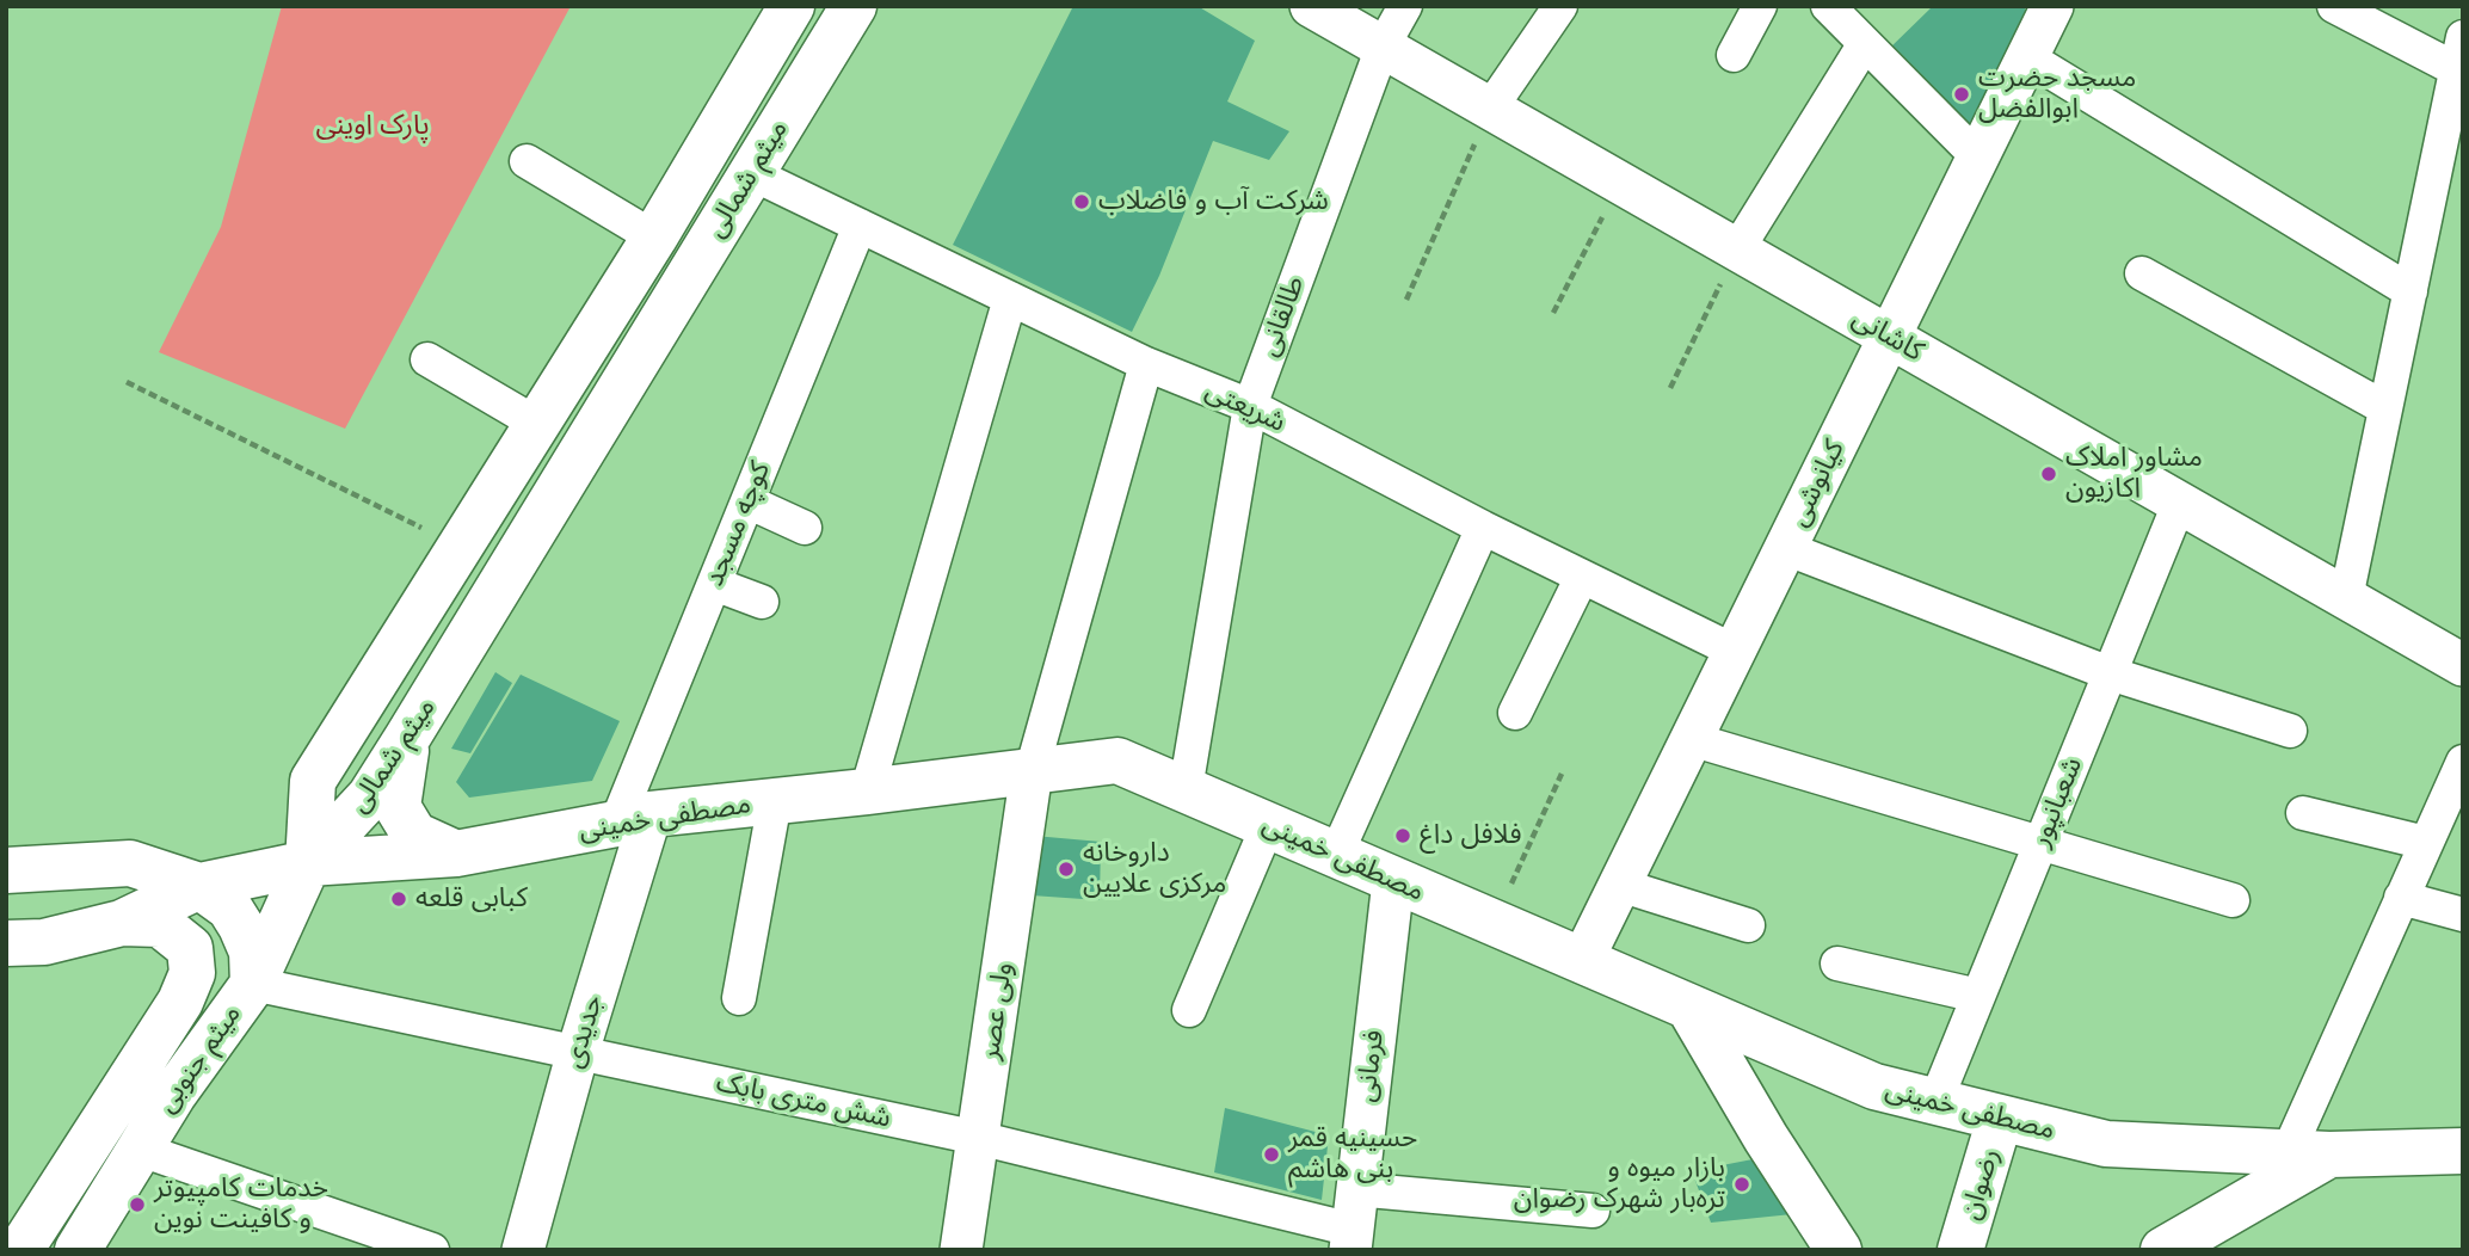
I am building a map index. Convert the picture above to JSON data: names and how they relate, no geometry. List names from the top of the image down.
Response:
{
  "streets": {
    "main road": [
      "میثم شمالی",
      "مصطفی خمینی",
      "میثم جنوبی",
      "رضوان"
    ],
    "street": [
      "طالقانی",
      "کاشانی",
      "شریعتی",
      "کیانوشی",
      "کوچه مسجد",
      "شعبانپور",
      "ولی عصر",
      "جدیدی",
      "فرمانی",
      "شش متری بابک"
    ]
  },
  "crossings": [
    ["میثم شمالی", "شریعتی"],
    ["میثم شمالی", "مصطفی خمینی"],
    ["میثم شمالی", "میثم جنوبی"],
    ["طالقانی", "کاشانی"],
    ["طالقانی", "شریعتی"],
    ["طالقانی", "مصطفی خمینی"],
    ["کاشانی", "کیانوشی"],
    ["کاشانی", "شعبانپور"],
    ["شریعتی", "کیانوشی"],
    ["شریعتی", "کوچه مسجد"],
    ["کیانوشی", "مصطفی خمینی"],
    ["کوچه مسجد", "مصطفی خمینی"],
    ["کوچه مسجد", "جدیدی"],
    ["شعبانپور", "مصطفی خمینی"],
    ["مصطفی خمینی", "ولی عصر"],
    ["مصطفی خمینی", "جدیدی"],
    ["مصطفی خمینی", "میثم جنوبی"],
    ["مصطفی خمینی", "فرمانی"],
    ["مصطفی خمینی", "رضوان"],
    ["ولی عصر", "شش متری بابک"],
    ["جدیدی", "شش متری بابک"],
    ["میثم جنوبی", "شش متری بابک"],
    ["فرمانی", "شش متری بابک"]
  ],
  "parks": ["پارک اوینی"],
  "places": [
    "مسجد حضرت ابوالفضل",
    "شرکت آب و فاضلاب",
    "مشاور املاک اکازیون",
    "فلافل داغ",
    "داروخانه مرکزی علایین",
    "کبابی قلعه",
    "حسینیه قمر بنی هاشم",
    "بازار میوه و تره‌بار شهرک رضوان",
    "خدمات کامپیوتر و کافینت نوین"
  ]
}
